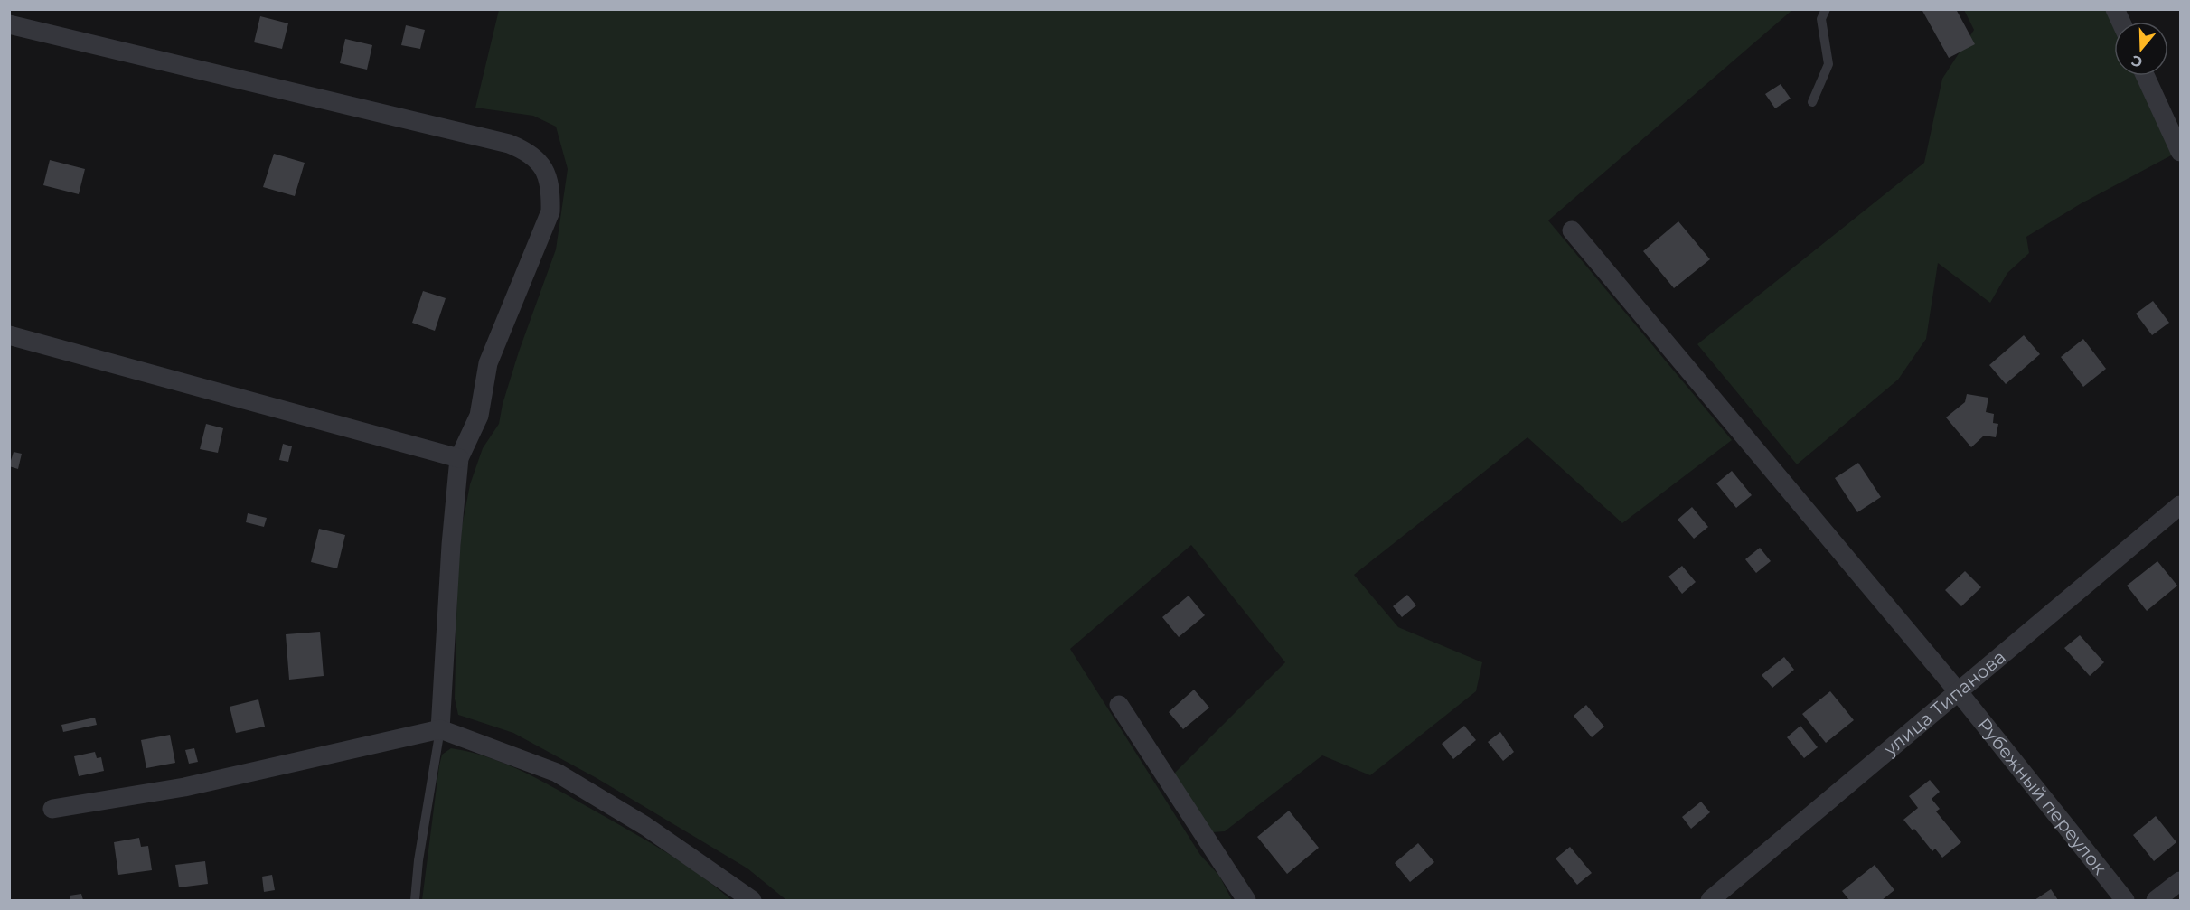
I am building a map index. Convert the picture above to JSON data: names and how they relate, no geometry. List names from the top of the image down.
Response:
{
  "streets": {
    "street": ["улица Типанова", "Рубежный переулок"]
  },
  "crossings": [
    ["улица Типанова", "Рубежный переулок"]
  ],
  "north": "bottom"
}
